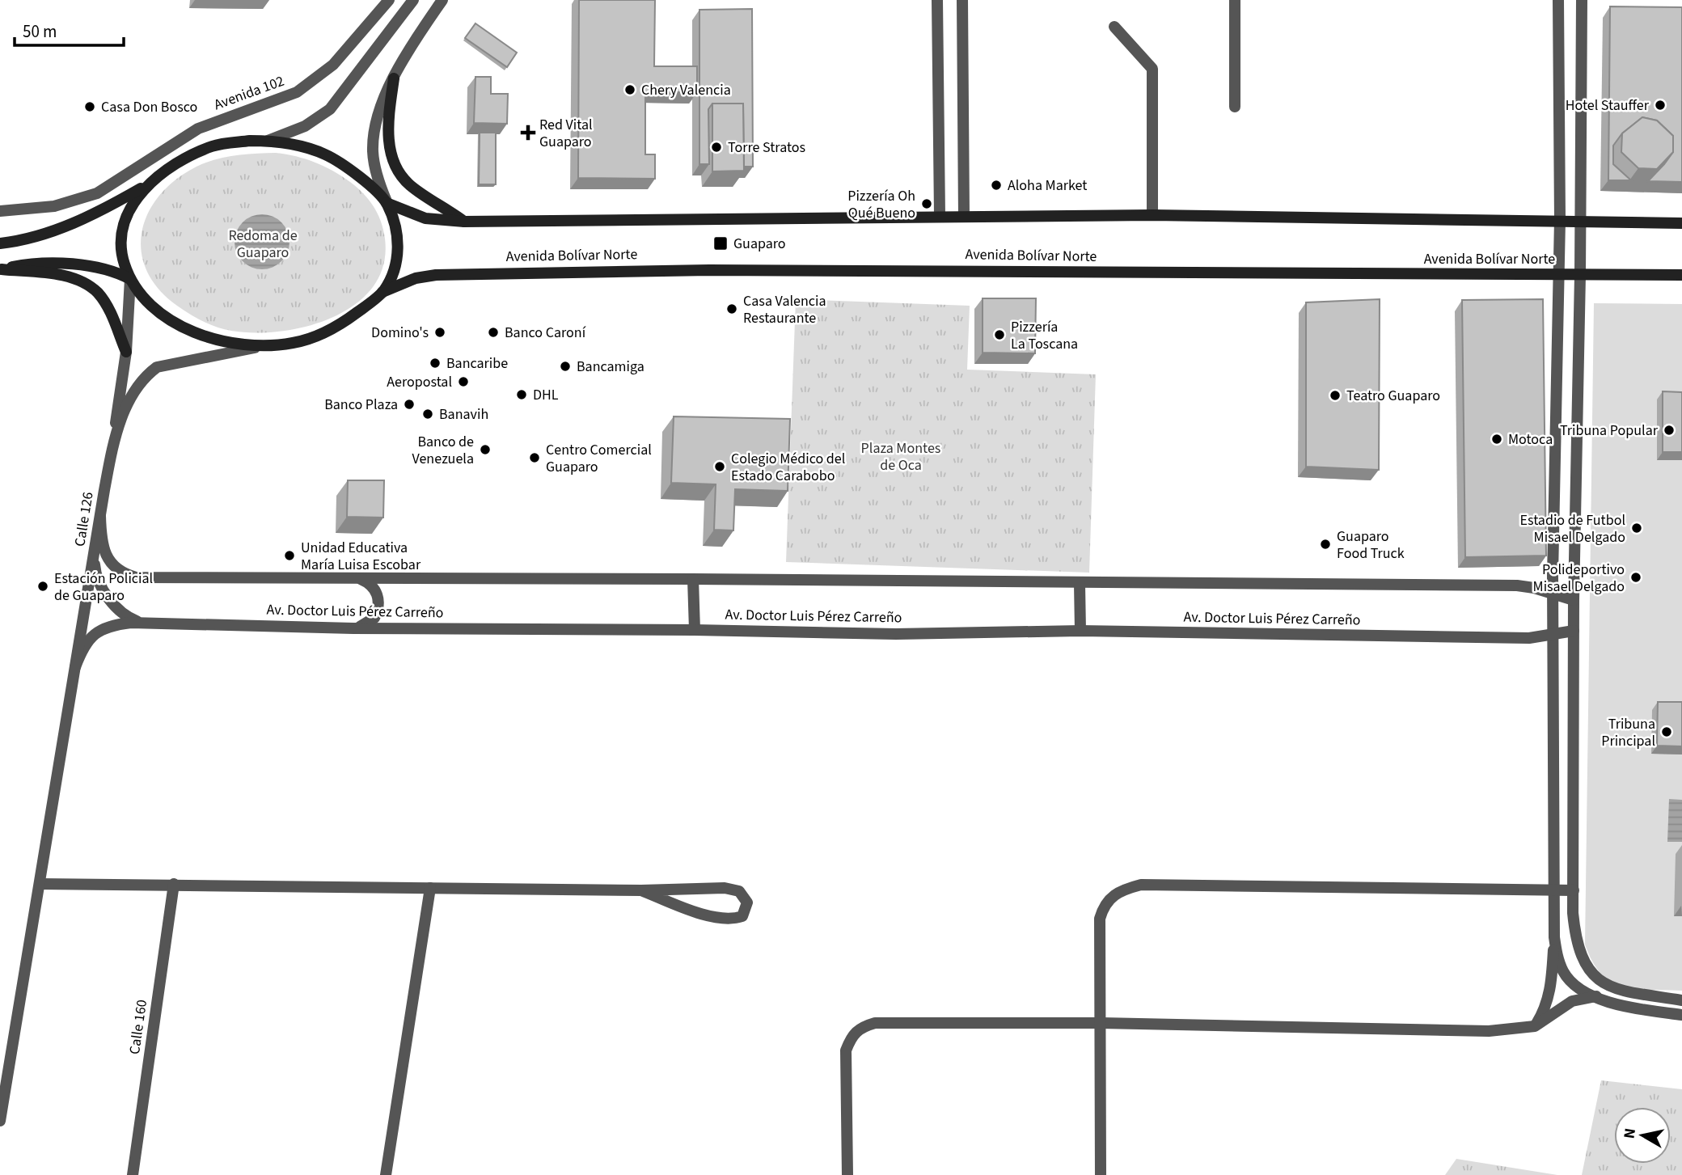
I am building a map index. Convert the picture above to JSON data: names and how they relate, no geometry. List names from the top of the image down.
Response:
{
  "streets": {
    "main road": ["Avenida Bolívar Norte"],
    "street": [
      "Avenida 102",
      "Calle 126",
      "Av. Doctor Luis Pérez Carreño",
      "Calle 160"
    ]
  },
  "crossings": [
    ["Calle 126", "Av. Doctor Luis Pérez Carreño"]
  ],
  "parks": ["Redoma de Guaparo", "Plaza Montes de Oca"],
  "places": {
    "other": [
      "Chery Valencia",
      "Hotel Stauffer",
      "Casa Don Bosco",
      "Torre Stratos",
      "Aloha Market",
      "Pizzería Oh Qué Bueno",
      "Casa Valencia Restaurante",
      "Domino's",
      "Banco Caroní",
      "Pizzería La Toscana",
      "Bancaribe",
      "Bancamiga",
      "Aeropostal",
      "DHL",
      "Teatro Guaparo",
      "Banco Plaza",
      "Banavih",
      "Tribuna Popular",
      "Motoca",
      "Banco de Venezuela",
      "Centro Comercial Guaparo",
      "Colegio Médico del Estado Carabobo",
      "Estadio de Futbol Misael Delgado",
      "Guaparo Food Truck",
      "Unidad Educativa María Luisa Escobar",
      "Polideportivo Misael Delgado",
      "Estación Policial de Guaparo",
      "Tribuna Principal"
    ],
    "health": ["Red Vital Guaparo"],
    "transit": ["Guaparo"]
  },
  "scale_bar": "50 m",
  "north": "left"
}
